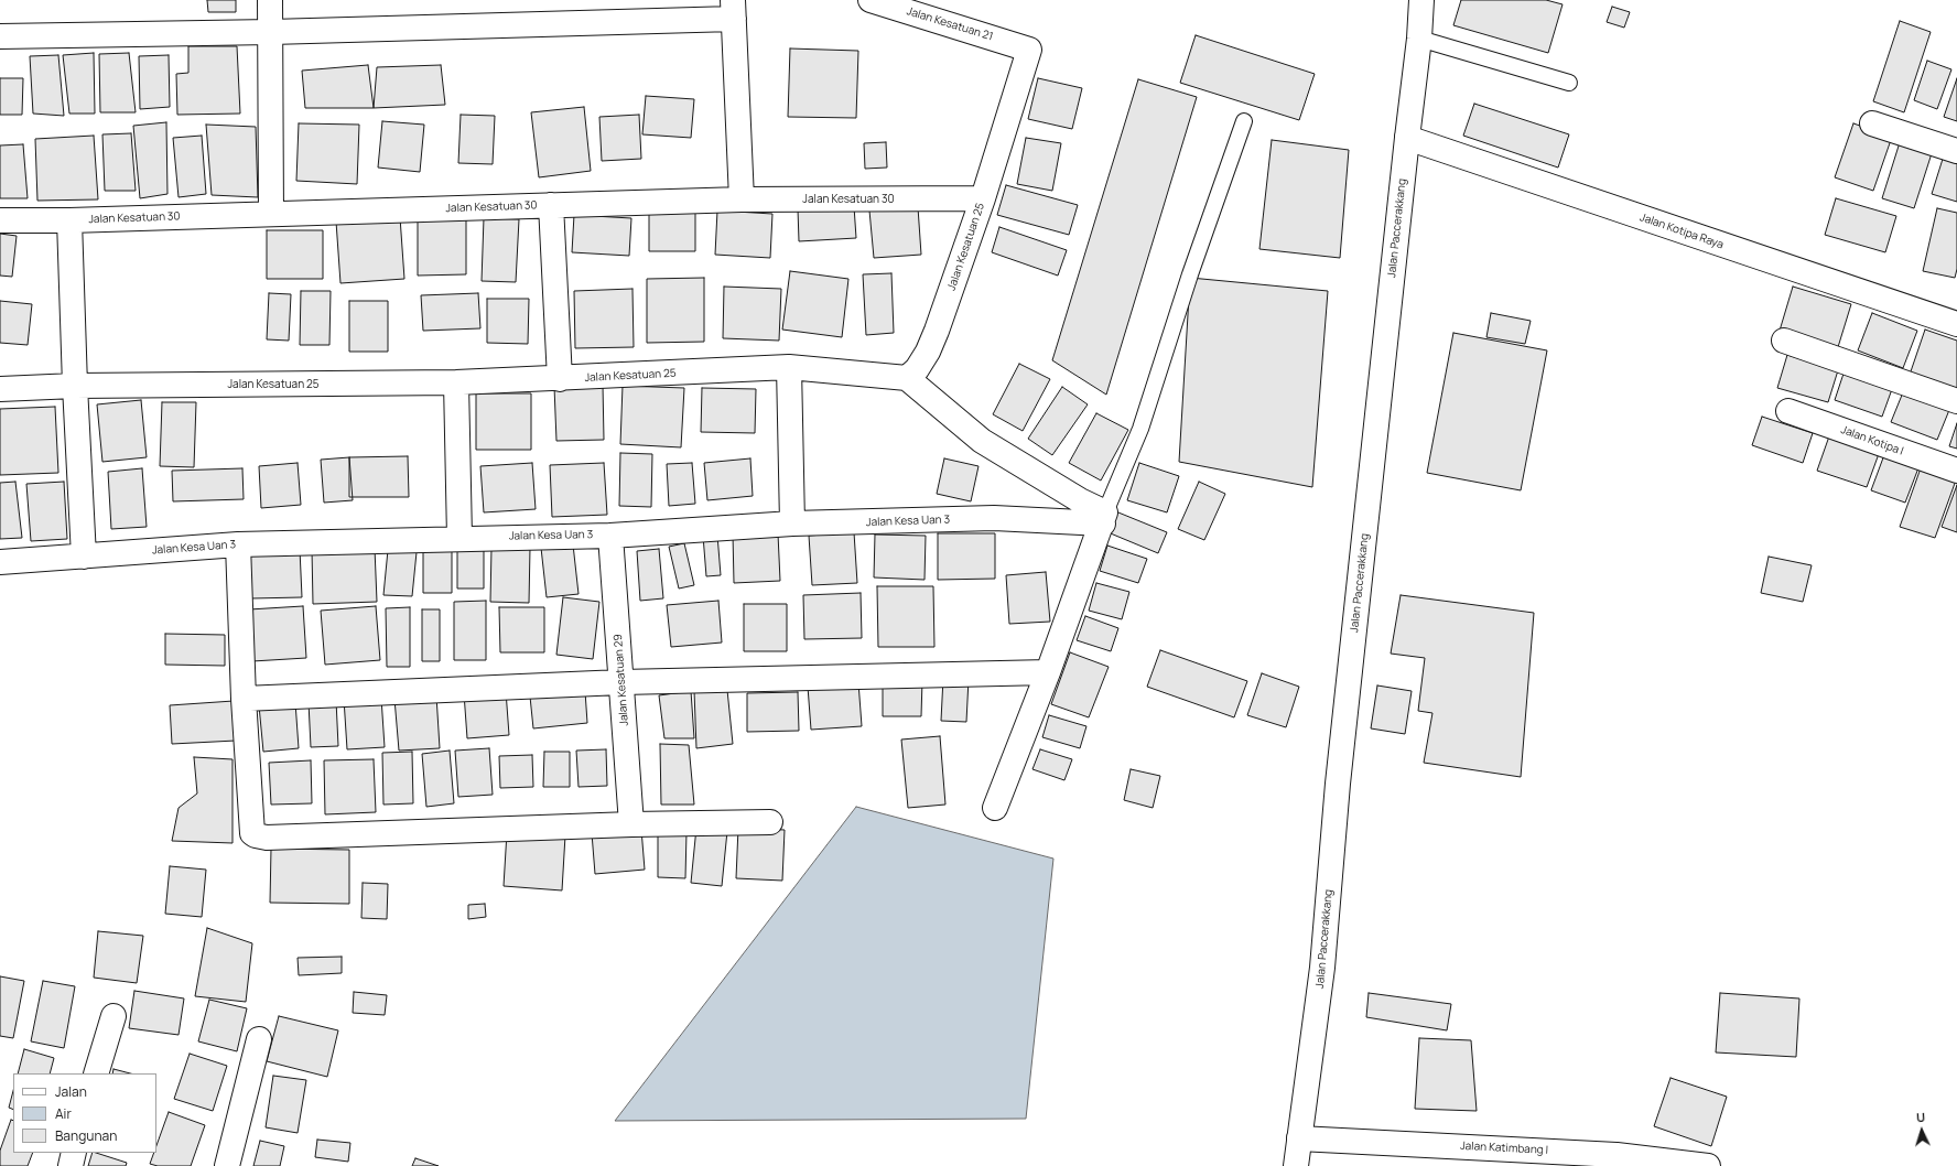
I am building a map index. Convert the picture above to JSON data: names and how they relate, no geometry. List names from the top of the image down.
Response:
{
  "streets": {
    "street": [
      "Jalan Kesatuan 21",
      "Jalan Kesatuan 30",
      "Jalan Paccerakkang",
      "Jalan Kotipa Raya",
      "Jalan Kesatuan 25",
      "Jalan Kotipa I",
      "Jalan Kesa Uan 3",
      "Jalan Kesatuan 29",
      "Jalan Katimbang I"
    ]
  },
  "crossings": [
    ["Jalan Kesatuan 21", "Jalan Kesatuan 25"],
    ["Jalan Kesatuan 30", "Jalan Kesatuan 25"],
    ["Jalan Paccerakkang", "Jalan Kotipa Raya"],
    ["Jalan Paccerakkang", "Jalan Katimbang I"],
    ["Jalan Kesa Uan 3", "Jalan Kesatuan 29"]
  ],
  "legend": ["Jalan", "Air", "Bangunan"],
  "north": "top"
}
